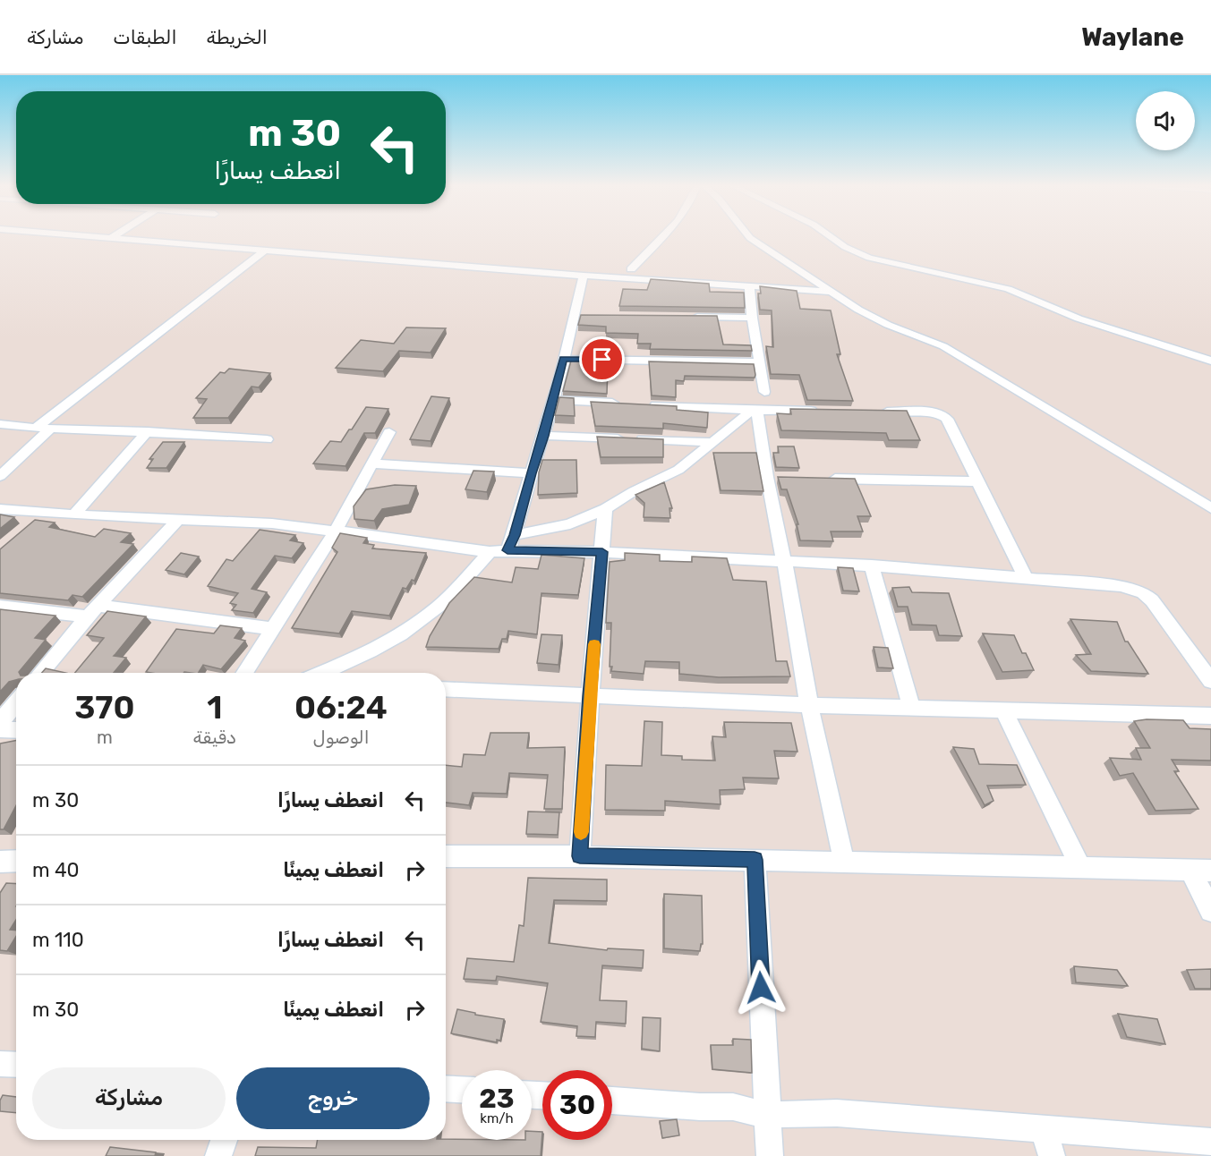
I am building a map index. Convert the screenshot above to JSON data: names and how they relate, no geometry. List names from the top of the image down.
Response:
{
  "page": {
    "header": "Waylane",
    "nav": ["الخريطة", "الطبقات", "مشاركة"],
    "turn": ["30 m", "انعطف يسارًا"],
    "eta": [
      "06:24",
      "الوصول",
      "1",
      "دقيقة",
      "370",
      "m"
    ],
    "list": [
      {
        "name": "انعطف يسارًا",
        "value": "30 m"
      },
      {
        "name": "انعطف يمينًا",
        "value": "40 m"
      },
      {
        "name": "انعطف يسارًا",
        "value": "110 m"
      },
      {
        "name": "انعطف يمينًا",
        "value": "30 m"
      }
    ],
    "buttons": ["خروج", "مشاركة"],
    "speed": "23 km/h",
    "limit": "30"
  }
}
